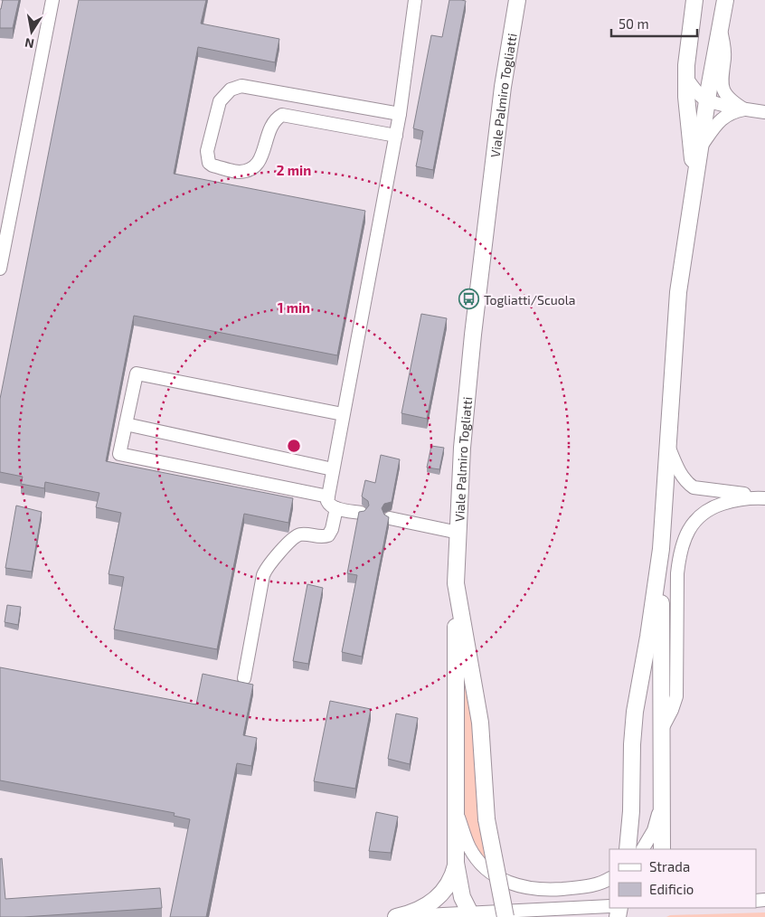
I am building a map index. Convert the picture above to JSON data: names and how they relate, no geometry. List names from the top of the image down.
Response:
{
  "streets": {
    "main road": ["Viale Palmiro Togliatti"]
  },
  "places": {
    "bus stop": ["Togliatti/Scuola"]
  },
  "legend": ["Strada", "Edificio"],
  "scale_bar": "50 m",
  "north": "bottom",
  "rings": ["2 min", "1 min"]
}
